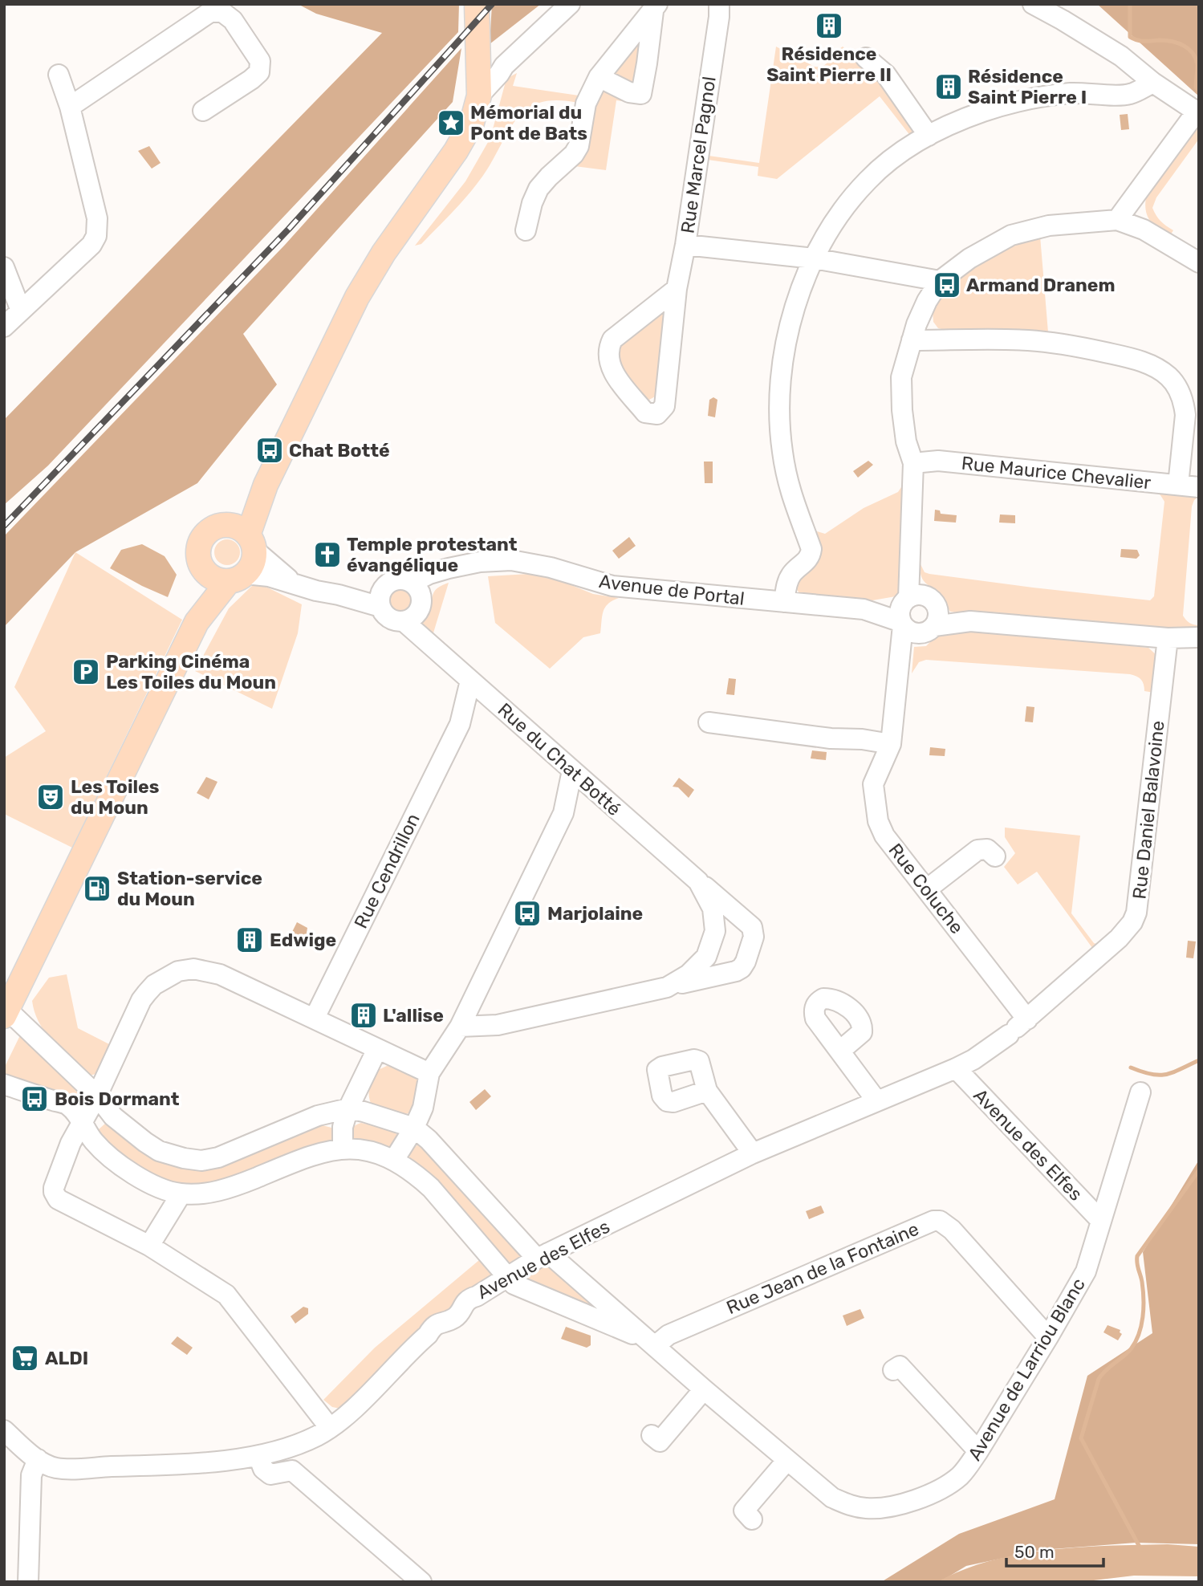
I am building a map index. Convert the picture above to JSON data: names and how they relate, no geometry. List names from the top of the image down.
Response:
{
  "streets": {
    "street": [
      "Rue Marcel Pagnol",
      "Rue Maurice Chevalier",
      "Avenue de Portal",
      "Rue du Chat Botté",
      "Rue Daniel Balavoine",
      "Rue Cendrillon",
      "Rue Coluche",
      "Avenue des Elfes",
      "Rue Jean de la Fontaine",
      "Avenue de Larriou Blanc"
    ]
  },
  "crossings": [
    ["Avenue de Portal", "Rue du Chat Botté"],
    ["Avenue de Portal", "Rue Daniel Balavoine"],
    ["Avenue de Portal", "Rue Coluche"],
    ["Rue du Chat Botté", "Rue Cendrillon"],
    ["Rue Daniel Balavoine", "Rue Coluche"],
    ["Rue Daniel Balavoine", "Avenue des Elfes"],
    ["Rue Coluche", "Avenue des Elfes"],
    ["Avenue des Elfes", "Avenue de Larriou Blanc"],
    ["Rue Jean de la Fontaine", "Avenue de Larriou Blanc"]
  ],
  "places": {
    "building": [
      "Résidence Saint Pierre II",
      "Résidence Saint Pierre I",
      "Edwige",
      "L'allise"
    ],
    "place": ["Mémorial du Pont de Bats"],
    "bus stop": [
      "Armand Dranem",
      "Chat Botté",
      "Marjolaine",
      "Bois Dormant"
    ],
    "church": ["Temple protestant évangélique"],
    "parking": ["Parking Cinéma Les Toiles du Moun"],
    "theatre": ["Les Toiles du Moun"],
    "fuel station": ["Station-service du Moun"],
    "supermarket": ["ALDI"]
  },
  "scale_bar": "50 m"
}
